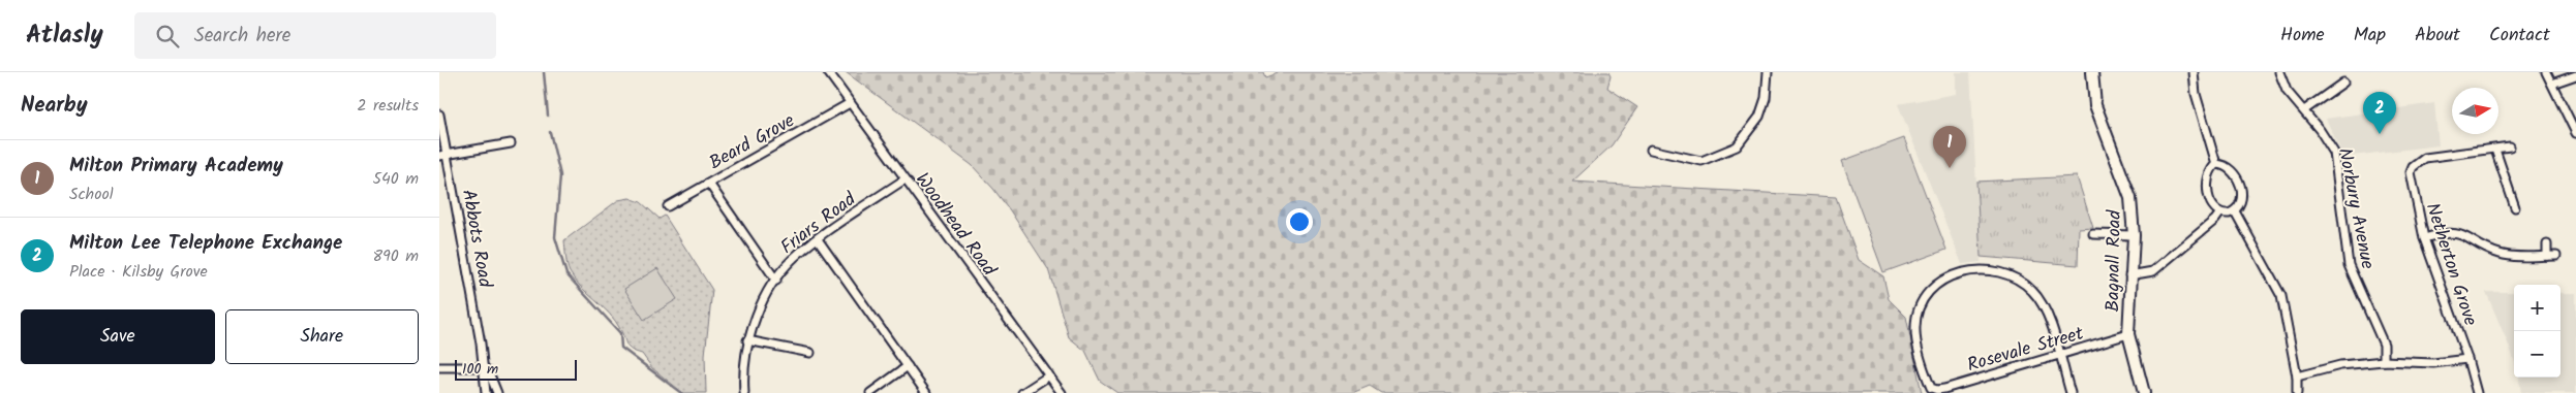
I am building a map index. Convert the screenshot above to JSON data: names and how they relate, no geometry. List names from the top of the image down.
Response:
{
  "streets": {
    "street": [
      "Beard Grove",
      "Norbury Avenue",
      "Friars Road",
      "Woodhead Road",
      "Abbots Road",
      "Bagnall Road",
      "Netherton Grove",
      "Rosevale Street"
    ]
  },
  "crossings": [
    ["Beard Grove", "Woodhead Road"],
    ["Friars Road", "Woodhead Road"],
    ["Bagnall Road", "Rosevale Street"]
  ],
  "scale_bar": "100 m",
  "north": "right",
  "page": {
    "header": "Atlasly",
    "search": "Search here",
    "nav": [
      "Home",
      "Map",
      "About",
      "Contact"
    ],
    "heading": ["Nearby", "2 results"],
    "pins": ["2", "1"],
    "list": [
      {
        "mark": "1",
        "name": "Milton Primary Academy",
        "note": "School",
        "value": "540 m"
      },
      {
        "mark": "2",
        "name": "Milton Lee Telephone Exchange",
        "note": "Place · Kilsby Grove",
        "value": "890 m"
      }
    ],
    "map_buttons": ["+", "−"],
    "buttons": ["Save", "Share"],
    "scale": "100 m"
  }
}
